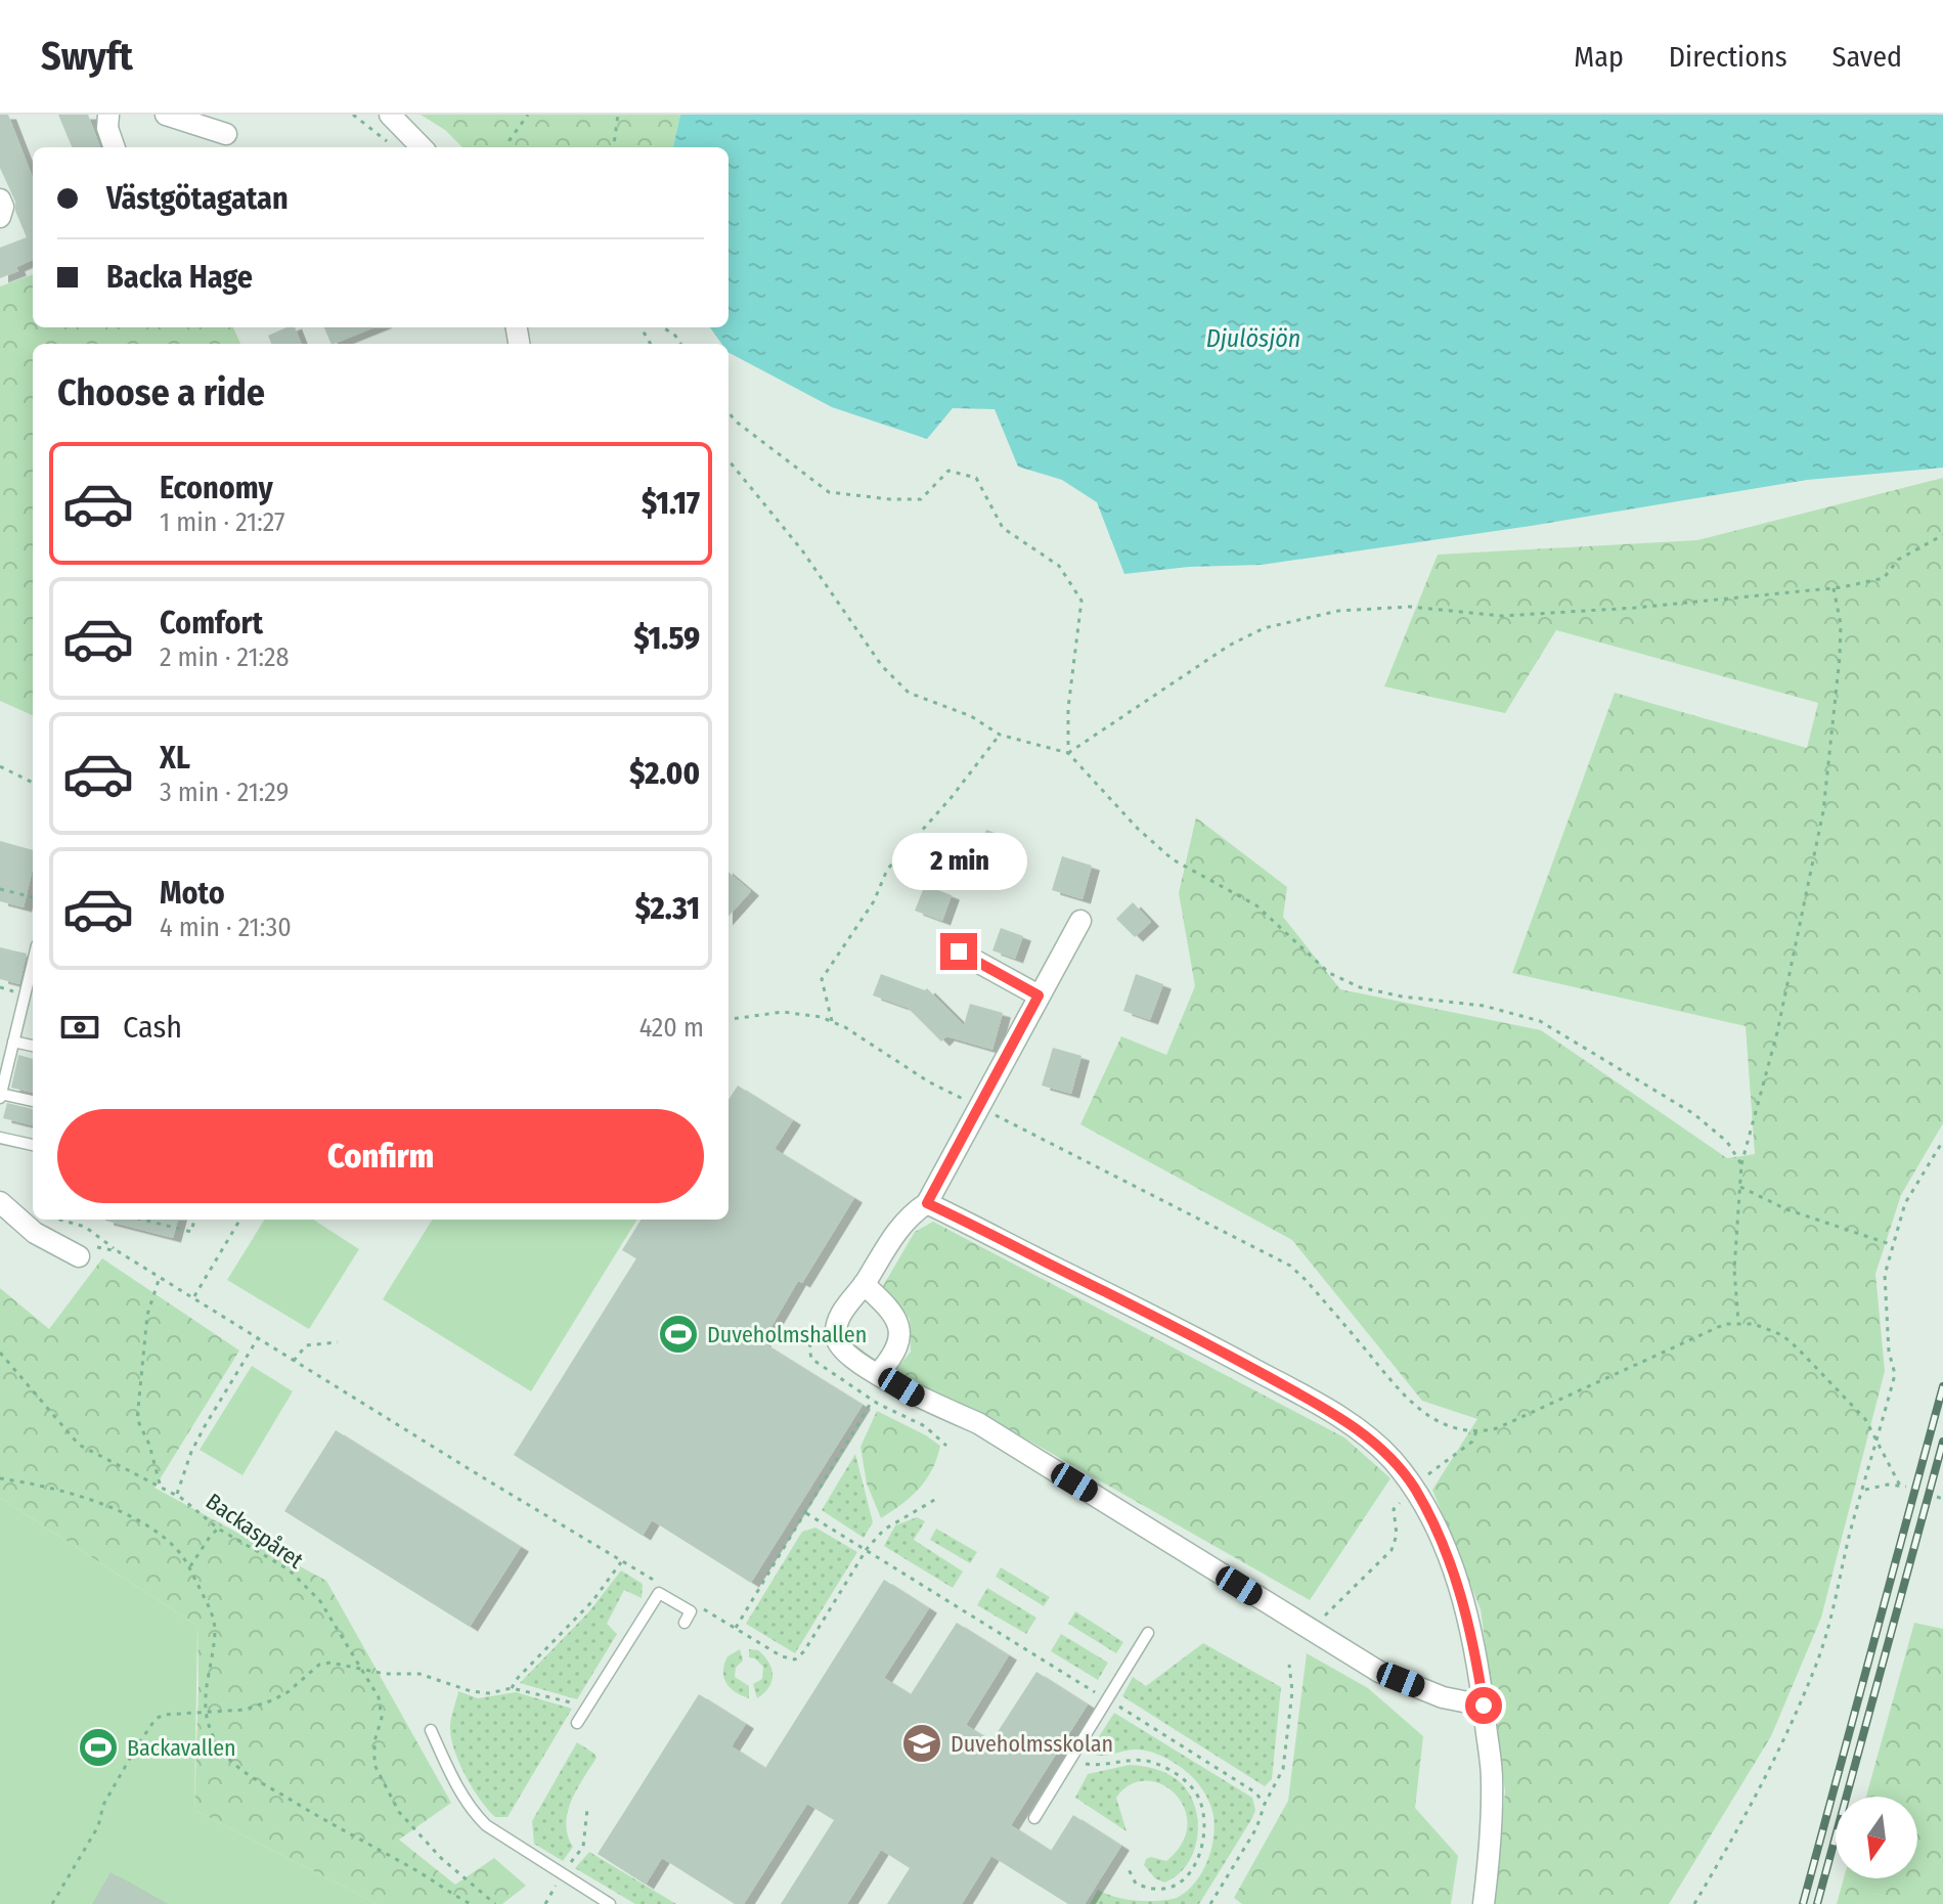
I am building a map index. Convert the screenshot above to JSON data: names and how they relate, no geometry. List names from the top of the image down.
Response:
{
  "streets": {
    "path": ["Backaspåret"]
  },
  "water": ["Djulösjön"],
  "places": {
    "sports": ["Duveholmshallen", "Backavallen"],
    "school or university": ["Duveholmsskolan"]
  },
  "north": "bottom",
  "page": {
    "header": "Swyft",
    "nav": ["Map", "Directions", "Saved"],
    "banner": ["Västgötagatan", "Backa Hage"],
    "heading": "Choose a ride",
    "list": [
      {
        "name": "Economy",
        "note": "1 min · 21:27",
        "value": "$1.17"
      },
      {
        "name": "Comfort",
        "note": "2 min · 21:28",
        "value": "$1.59"
      },
      {
        "name": "XL",
        "note": "3 min · 21:29",
        "value": "$2.00"
      },
      {
        "name": "Moto",
        "note": "4 min · 21:30",
        "value": "$2.31"
      }
    ],
    "bubble": "2 min",
    "pay": ["Cash", "420 m"],
    "buttons": "Confirm"
  }
}
